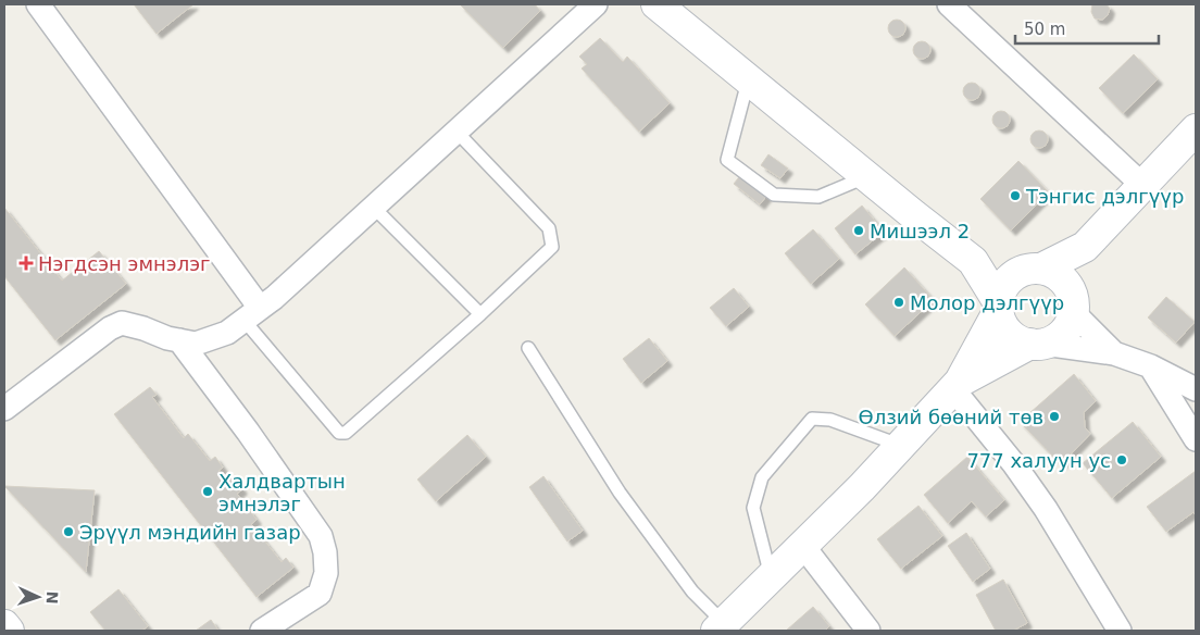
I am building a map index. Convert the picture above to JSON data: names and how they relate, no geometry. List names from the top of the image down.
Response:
{
  "places": {
    "other": [
      "Тэнгис дэлгүүр",
      "Мишээл 2",
      "Молор дэлгүүр",
      "Өлзий бөөний төв",
      "777 халуун ус",
      "Халдвартын эмнэлэг",
      "Эрүүл мэндийн газар"
    ],
    "health": ["Нэгдсэн эмнэлэг"]
  },
  "scale_bar": "50 m",
  "north": "right"
}
